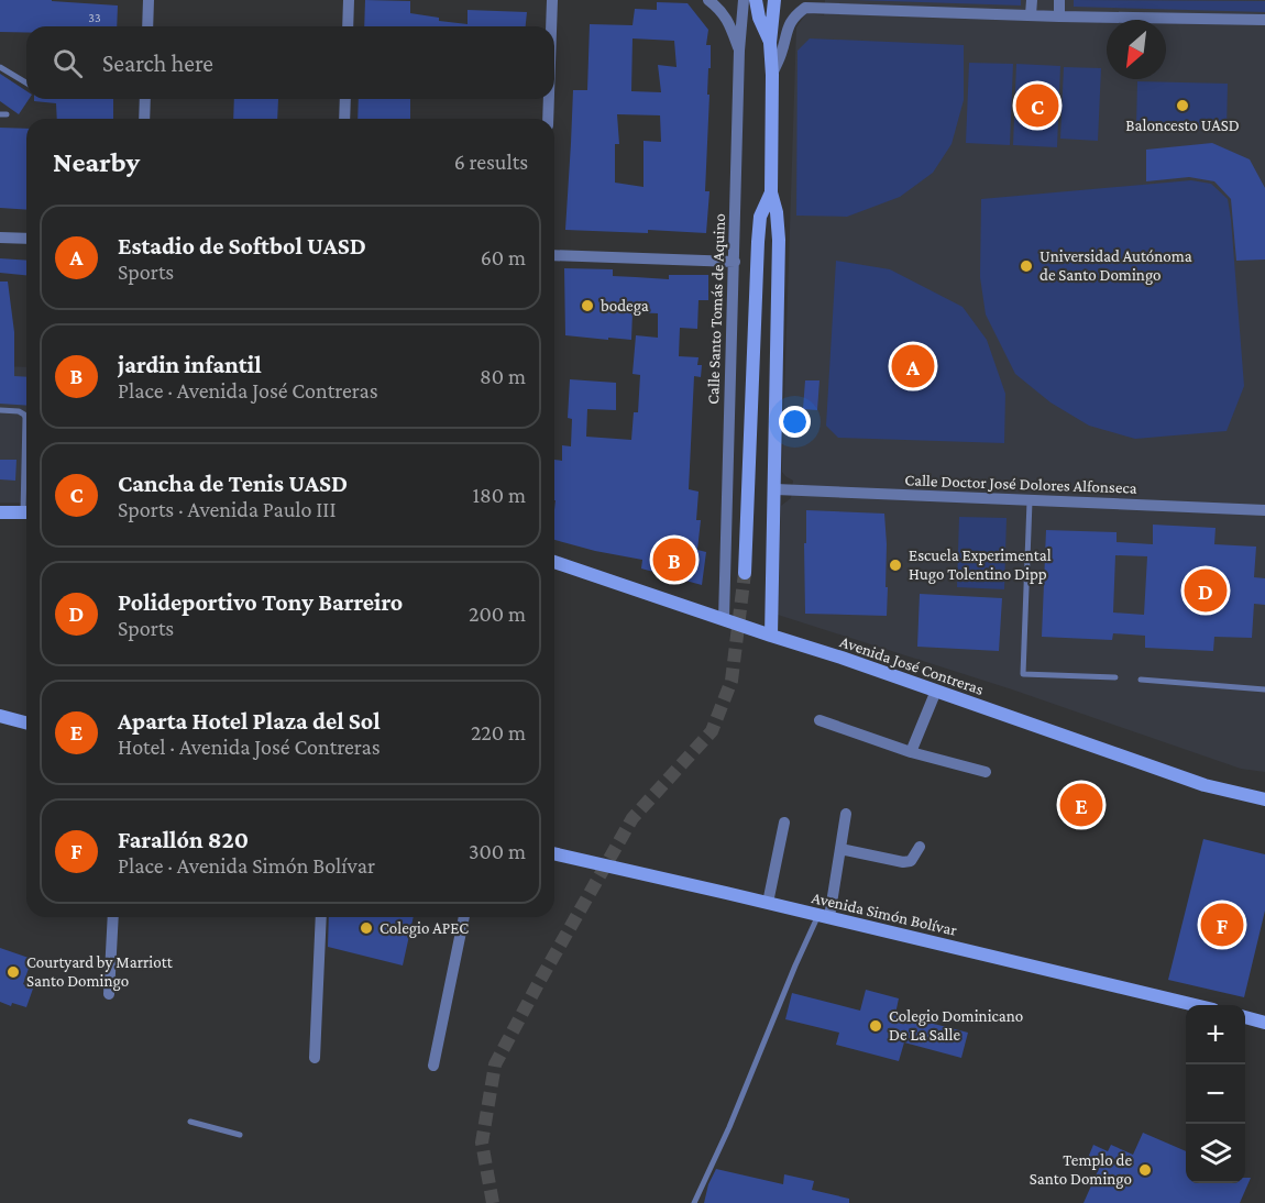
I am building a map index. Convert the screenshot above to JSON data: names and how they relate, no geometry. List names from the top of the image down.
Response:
{
  "streets": {
    "main road": ["Avenida José Contreras", "Avenida Simón Bolívar"],
    "street": ["Calle Santo Tomás de Aquino", "Calle Doctor José Dolores Alfonseca"]
  },
  "crossings": [
    ["Calle Santo Tomás de Aquino", "Avenida José Contreras"]
  ],
  "places": [
    "Baloncesto UASD",
    "Universidad Autónoma de Santo Domingo",
    "bodega",
    "Escuela Experimental Hugo Tolentino Dipp",
    "Colegio APEC",
    "Courtyard by Marriott Santo Domingo",
    "Colegio Dominicano De La Salle",
    "Templo de Santo Domingo"
  ],
  "house_numbers": ["33"],
  "north": "bottom left",
  "page": {
    "search": "Search here",
    "pins": [
      "C",
      "A",
      "B",
      "D",
      "E",
      "F"
    ],
    "heading": ["Nearby", "6 results"],
    "list": [
      {
        "mark": "A",
        "name": "Estadio de Softbol UASD",
        "note": "Sports",
        "value": "60 m"
      },
      {
        "mark": "B",
        "name": "jardin infantil",
        "note": "Place · Avenida José Contreras",
        "value": "80 m"
      },
      {
        "mark": "C",
        "name": "Cancha de Tenis UASD",
        "note": "Sports · Avenida Paulo III",
        "value": "180 m"
      },
      {
        "mark": "D",
        "name": "Polideportivo Tony Barreiro",
        "note": "Sports",
        "value": "200 m"
      },
      {
        "mark": "E",
        "name": "Aparta Hotel Plaza del Sol",
        "note": "Hotel · Avenida José Contreras",
        "value": "220 m"
      },
      {
        "mark": "F",
        "name": "Farallón 820",
        "note": "Place · Avenida Simón Bolívar",
        "value": "300 m"
      }
    ],
    "map_buttons": ["+", "−"]
  }
}
